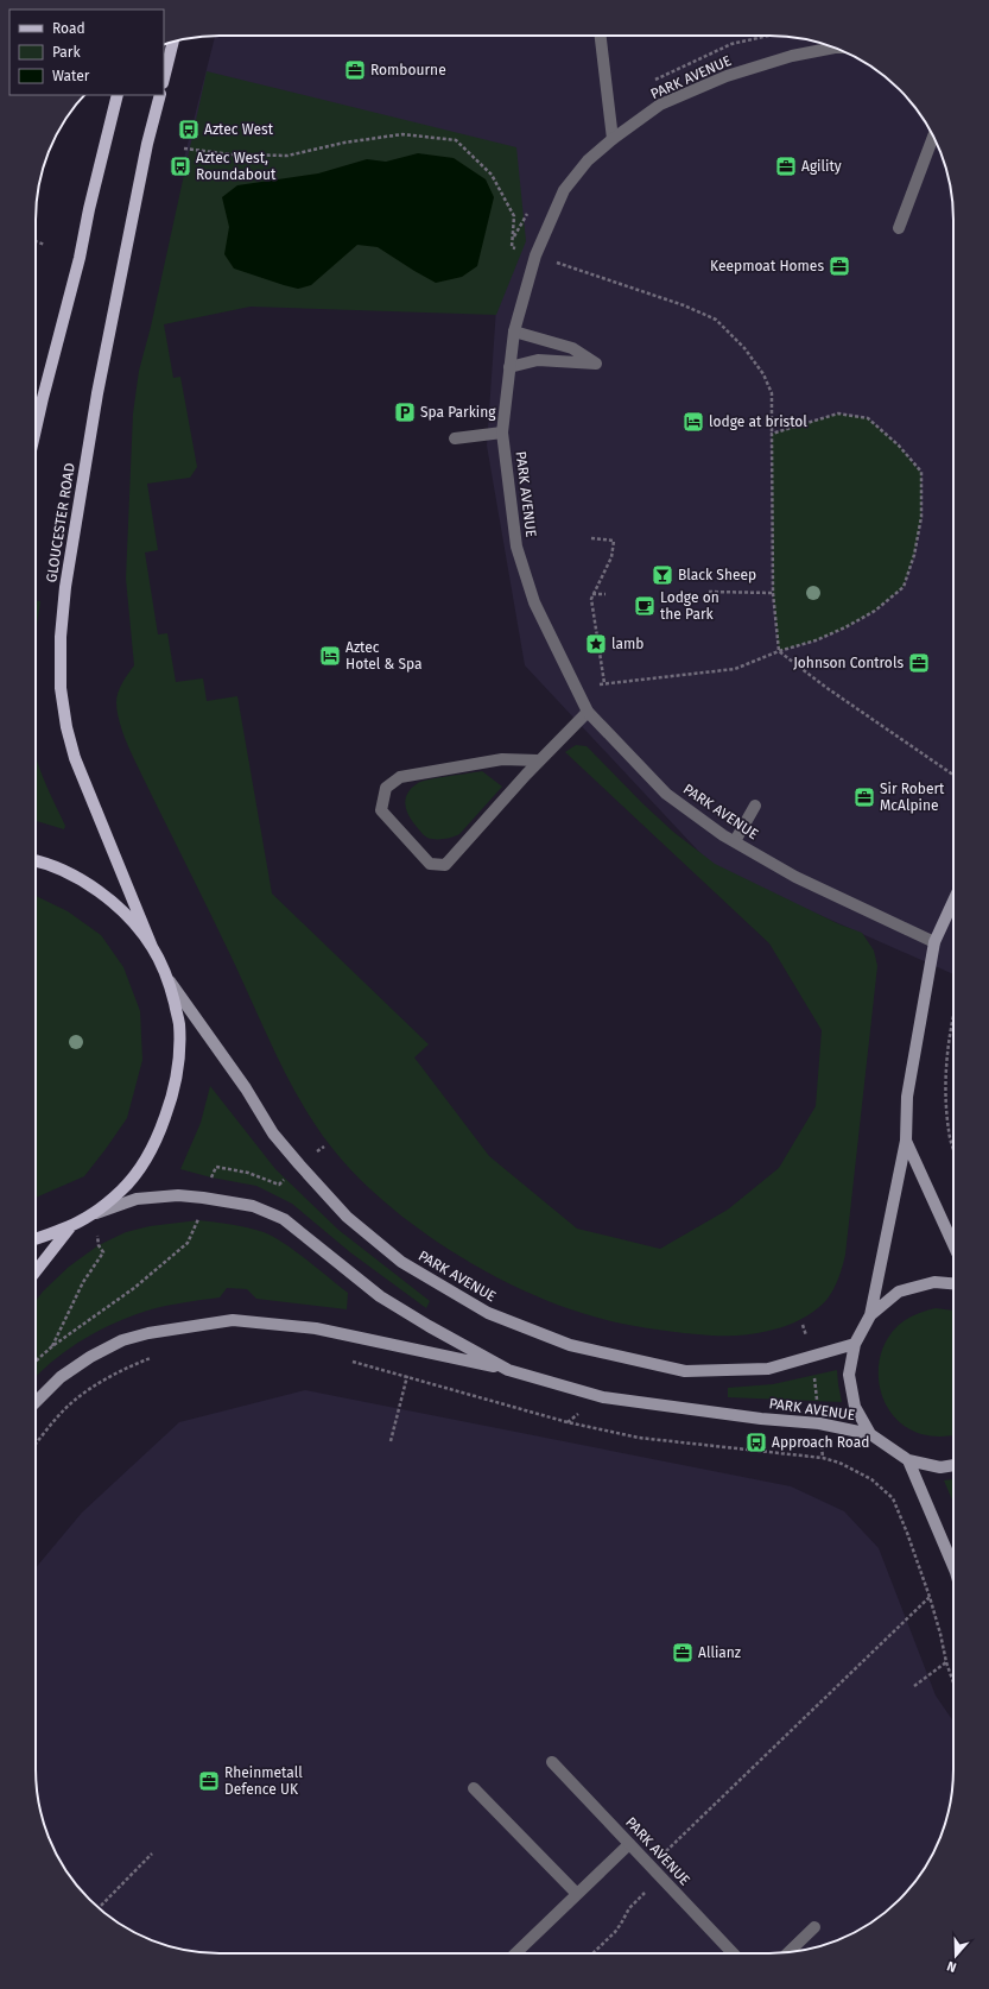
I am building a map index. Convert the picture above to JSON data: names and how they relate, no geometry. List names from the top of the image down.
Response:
{
  "streets": {
    "main road": ["GLOUCESTER ROAD"],
    "street": ["PARK AVENUE"]
  },
  "places": {
    "office": [
      "Rombourne",
      "Agility",
      "Keepmoat Homes",
      "Johnson Controls",
      "Sir Robert McAlpine",
      "Allianz",
      "Rheinmetall Defence UK"
    ],
    "bus stop": ["Aztec West", "Aztec West, Roundabout", "Approach Road"],
    "parking": ["Spa Parking"],
    "hotel": ["lodge at bristol", "Aztec Hotel & Spa"],
    "bar": ["Black Sheep"],
    "cafe": ["Lodge on the Park"],
    "place": ["lamb"]
  },
  "legend": ["Road", "Park", "Water"],
  "north": "bottom"
}
